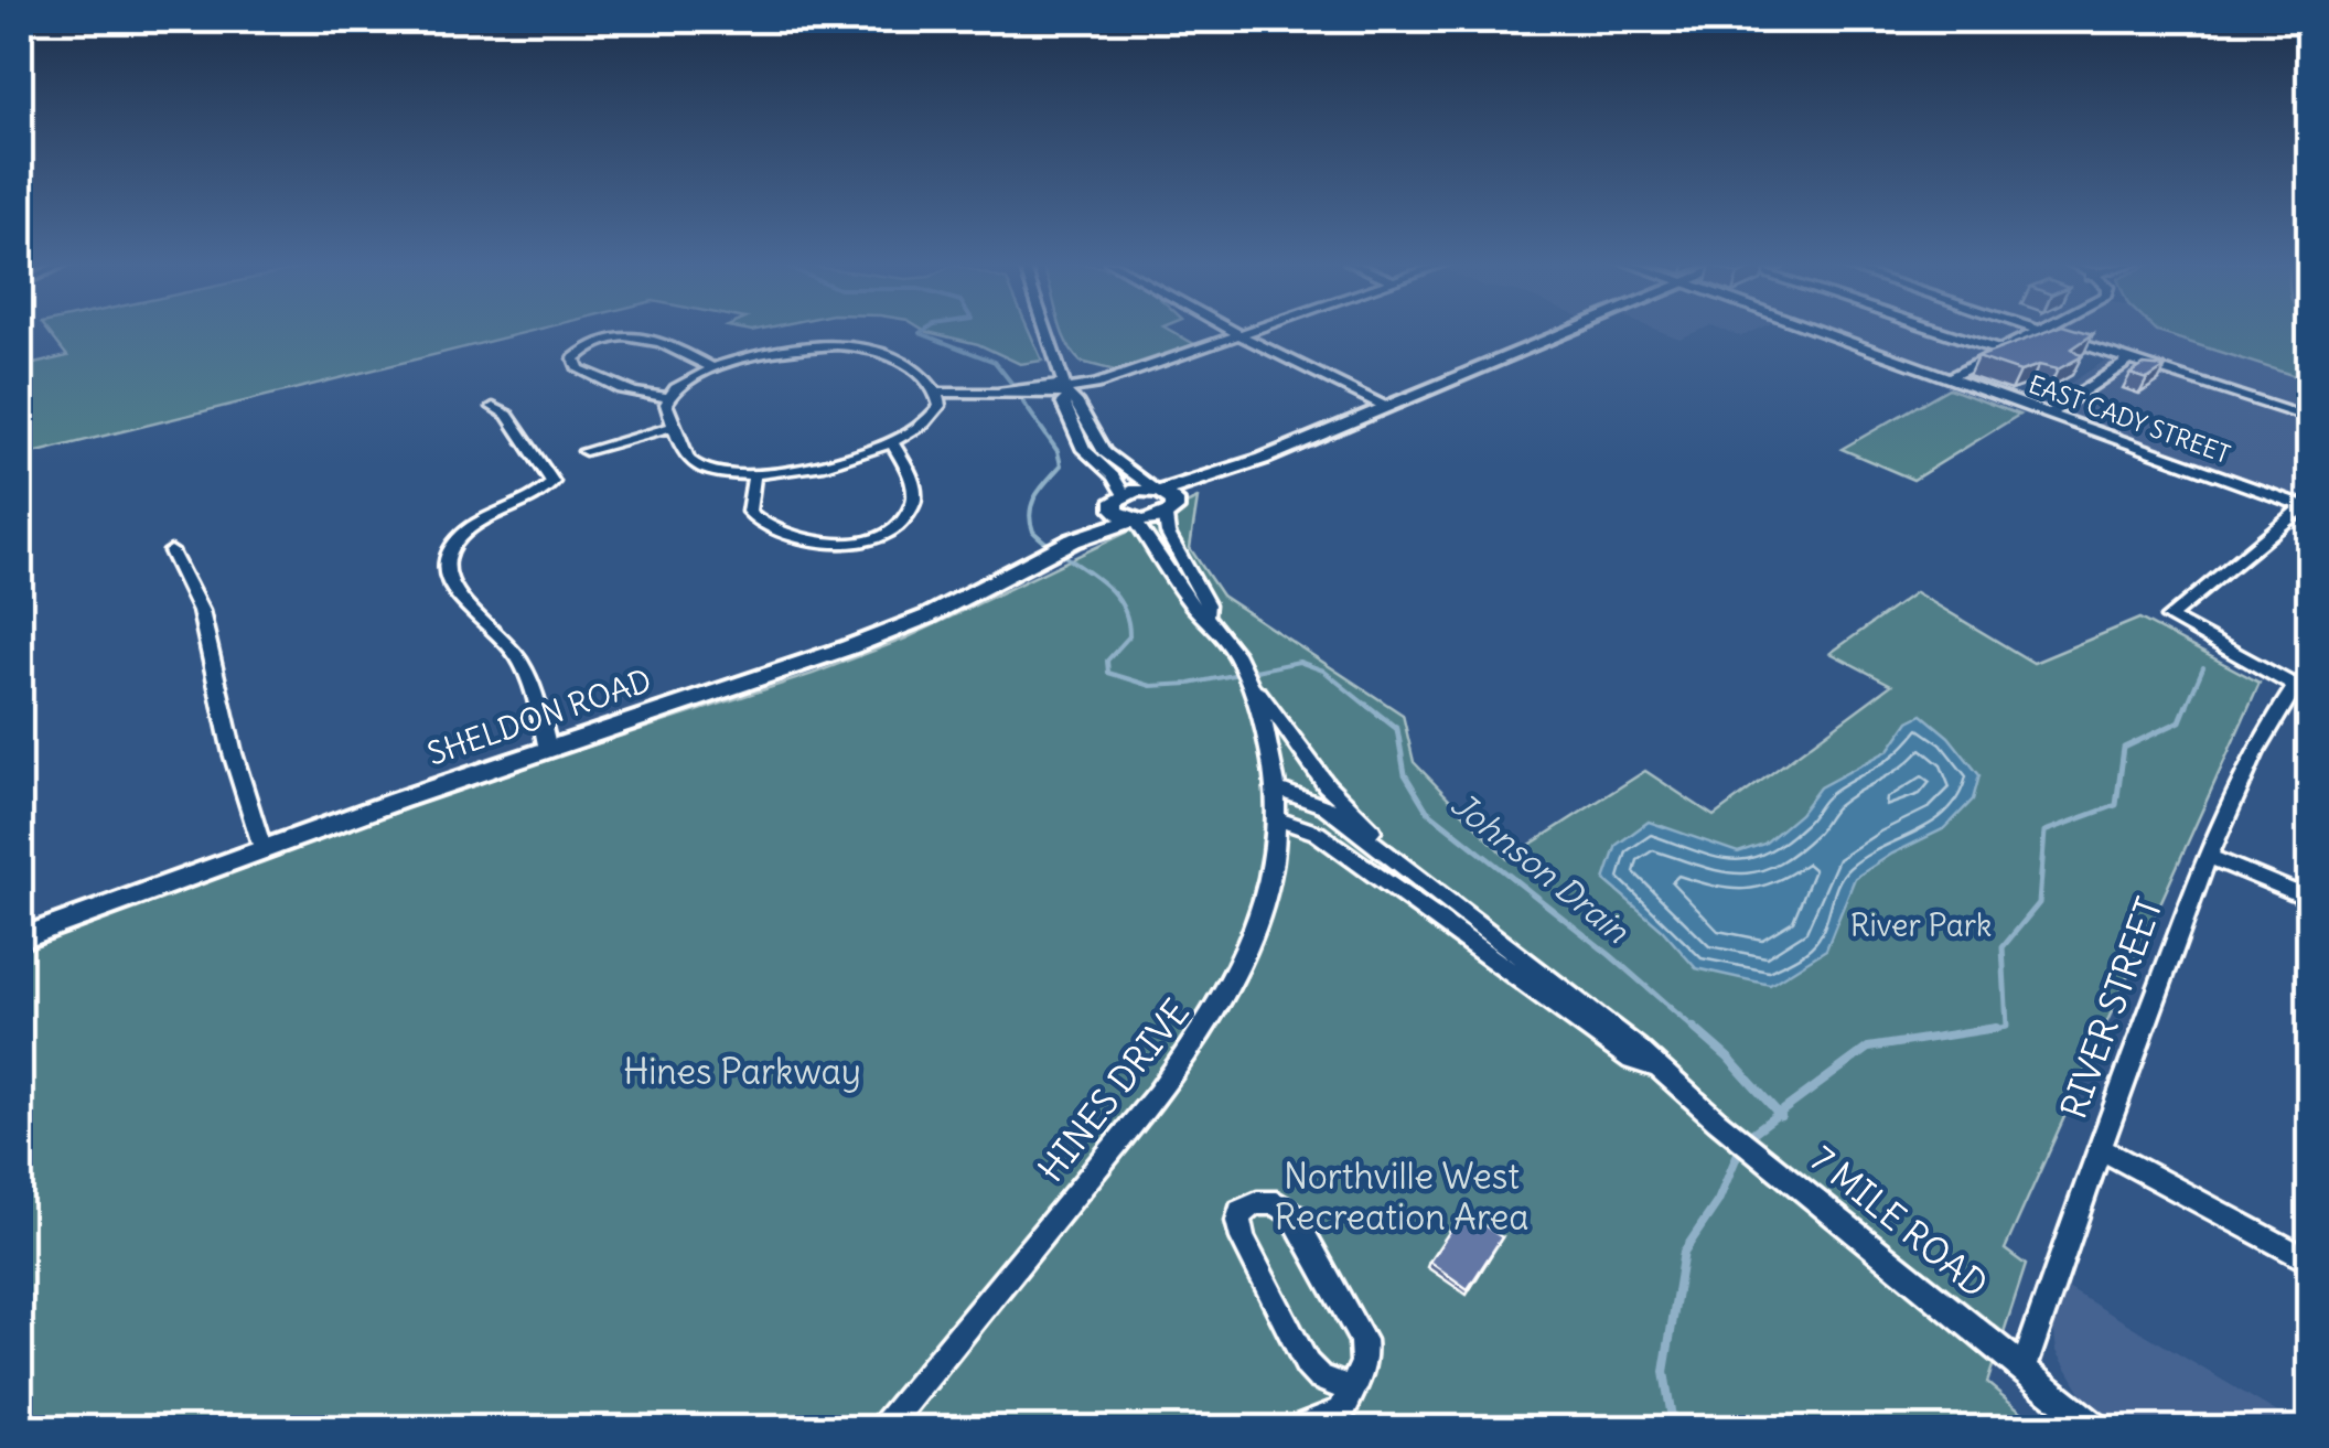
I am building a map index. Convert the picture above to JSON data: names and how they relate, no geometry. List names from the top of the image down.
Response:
{
  "streets": {
    "main road": ["SHELDON ROAD"],
    "street": [
      "EAST CADY STREET",
      "RIVER STREET",
      "HINES DRIVE",
      "7 MILE ROAD"
    ]
  },
  "crossings": [
    ["RIVER STREET", "7 MILE ROAD"],
    ["HINES DRIVE", "7 MILE ROAD"]
  ],
  "water": ["Johnson Drain"],
  "parks": ["River Park", "Hines Parkway", "Northville West Recreation Area"]
}
